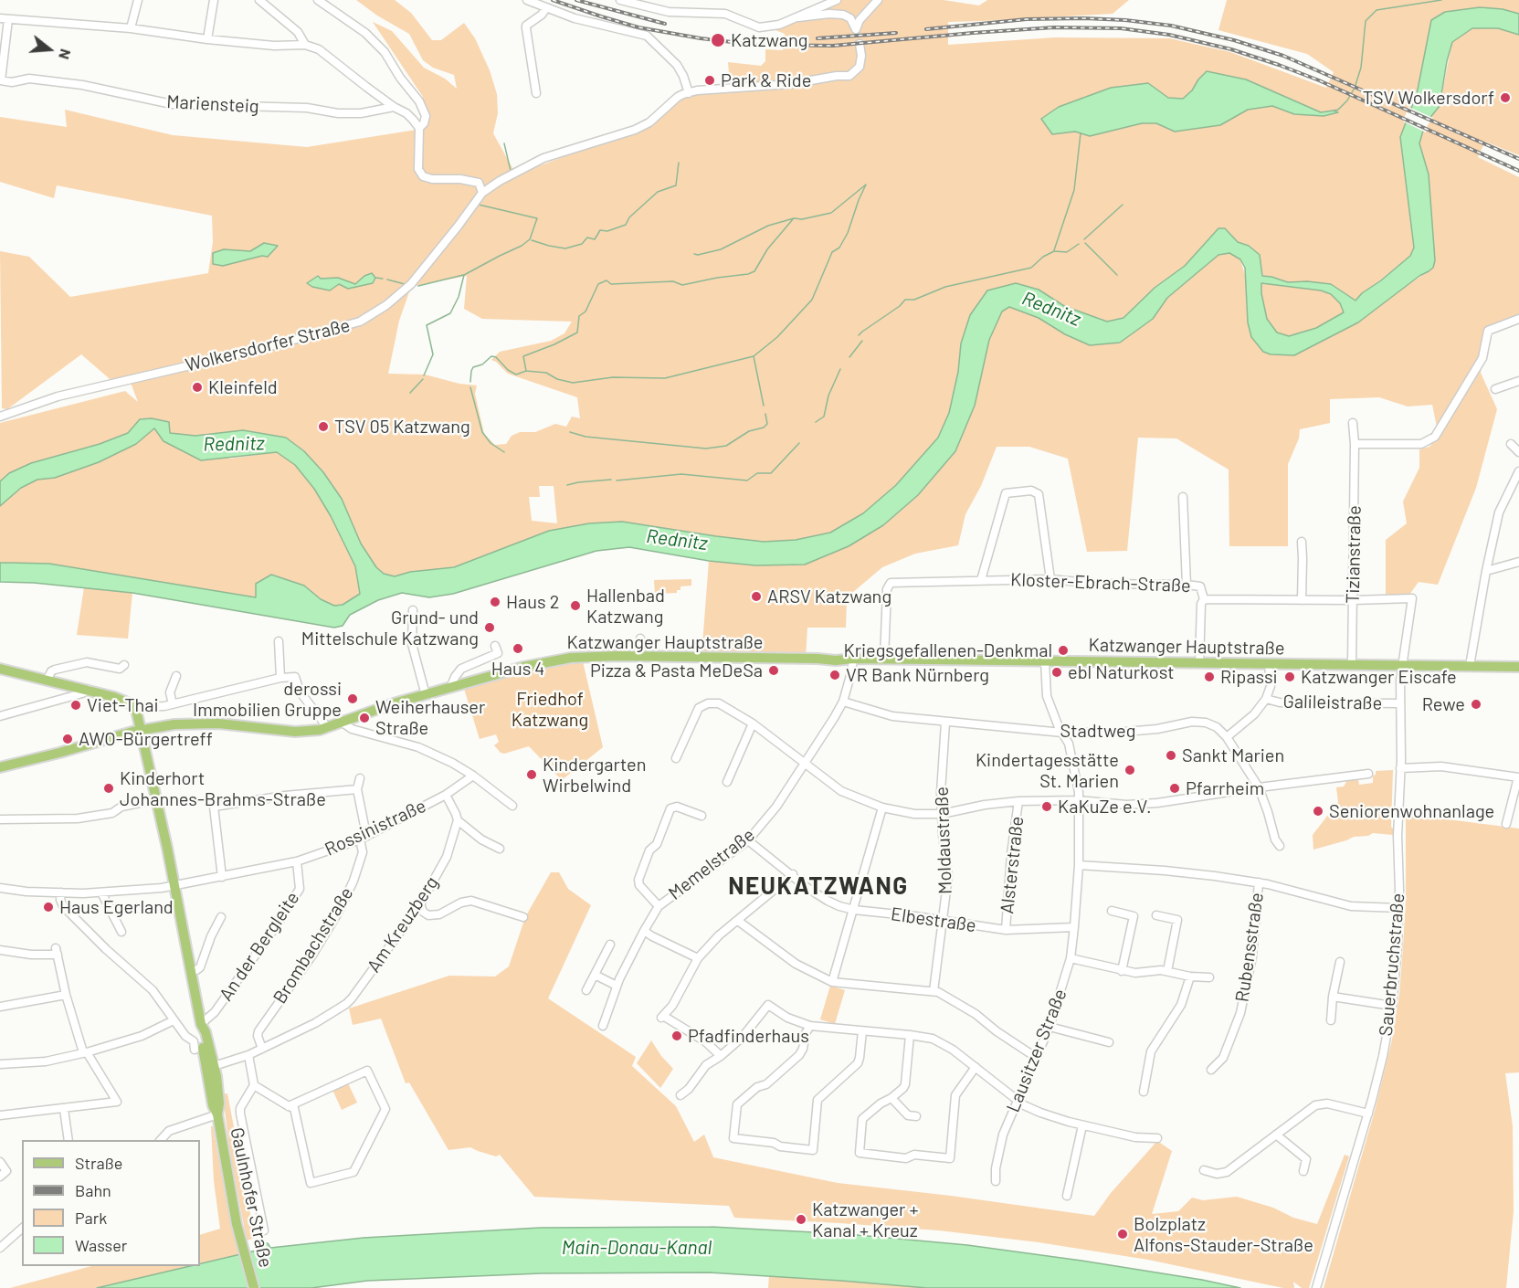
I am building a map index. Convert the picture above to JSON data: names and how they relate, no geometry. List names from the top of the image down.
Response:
{
  "streets": {
    "main road": ["Katzwanger Hauptstraße", "Gaulnhofer Straße"],
    "street": [
      "Mariensteig",
      "Wolkersdorfer Straße",
      "Tizianstraße",
      "Kloster-Ebrach-Straße",
      "Galileistraße",
      "Stadtweg",
      "Rossinistraße",
      "Moldaustraße",
      "Memelstraße",
      "Alsterstraße",
      "Elbestraße",
      "Am Kreuzberg",
      "Brombachstraße",
      "An der Bergleite",
      "Rubensstraße",
      "Sauerbruchstraße",
      "Lausitzer Straße"
    ]
  },
  "crossings": [
    ["Tizianstraße", "Kloster-Ebrach-Straße"],
    ["Tizianstraße", "Katzwanger Hauptstraße"],
    ["Kloster-Ebrach-Straße", "Katzwanger Hauptstraße"],
    ["Kloster-Ebrach-Straße", "Sauerbruchstraße"],
    ["Katzwanger Hauptstraße", "Galileistraße"],
    ["Katzwanger Hauptstraße", "Memelstraße"],
    ["Katzwanger Hauptstraße", "Sauerbruchstraße"],
    ["Katzwanger Hauptstraße", "Lausitzer Straße"],
    ["Katzwanger Hauptstraße", "Gaulnhofer Straße"],
    ["Galileistraße", "Stadtweg"],
    ["Galileistraße", "Sauerbruchstraße"],
    ["Stadtweg", "Moldaustraße"],
    ["Stadtweg", "Memelstraße"],
    ["Stadtweg", "Lausitzer Straße"],
    ["Rossinistraße", "Brombachstraße"],
    ["Rossinistraße", "An der Bergleite"],
    ["Rossinistraße", "Gaulnhofer Straße"],
    ["Moldaustraße", "Elbestraße"],
    ["Memelstraße", "Elbestraße"],
    ["Alsterstraße", "Elbestraße"],
    ["Elbestraße", "Lausitzer Straße"],
    ["Am Kreuzberg", "Brombachstraße"],
    ["Am Kreuzberg", "Gaulnhofer Straße"],
    ["An der Bergleite", "Gaulnhofer Straße"]
  ],
  "districts": ["NEUKATZWANG"],
  "water": ["Rednitz", "Main-Donau-Kanal"],
  "parks": ["Friedhof Katzwang"],
  "places": [
    "Katzwang",
    "Park & Ride",
    "TSV Wolkersdorf",
    "Kleinfeld",
    "TSV 05 Katzwang",
    "ARSV Katzwang",
    "Haus 2",
    "Hallenbad Katzwang",
    "Grund- und Mittelschule Katzwang",
    "Haus 4",
    "Kriegsgefallenen-Denkmal",
    "Pizza & Pasta MeDeSa",
    "ebl Naturkost",
    "VR Bank Nürnberg",
    "Ripassi",
    "Katzwanger Eiscafe",
    "derossi Immobilien Gruppe",
    "Rewe",
    "Viet-Thai",
    "Weiherhauser Straße",
    "AWO-Bürgertreff",
    "Sankt Marien",
    "Kindertagesstätte St. Marien",
    "Kindergarten Wirbelwind",
    "Kinderhort Johannes-Brahms-Straße",
    "Pfarrheim",
    "KaKuZe e.V.",
    "Seniorenwohnanlage",
    "Haus Egerland",
    "Pfadfinderhaus",
    "Katzwanger + Kanal + Kreuz",
    "Bolzplatz Alfons-Stauder-Straße"
  ],
  "legend": [
    "Straße",
    "Bahn",
    "Park",
    "Wasser"
  ],
  "north": "right"
}
